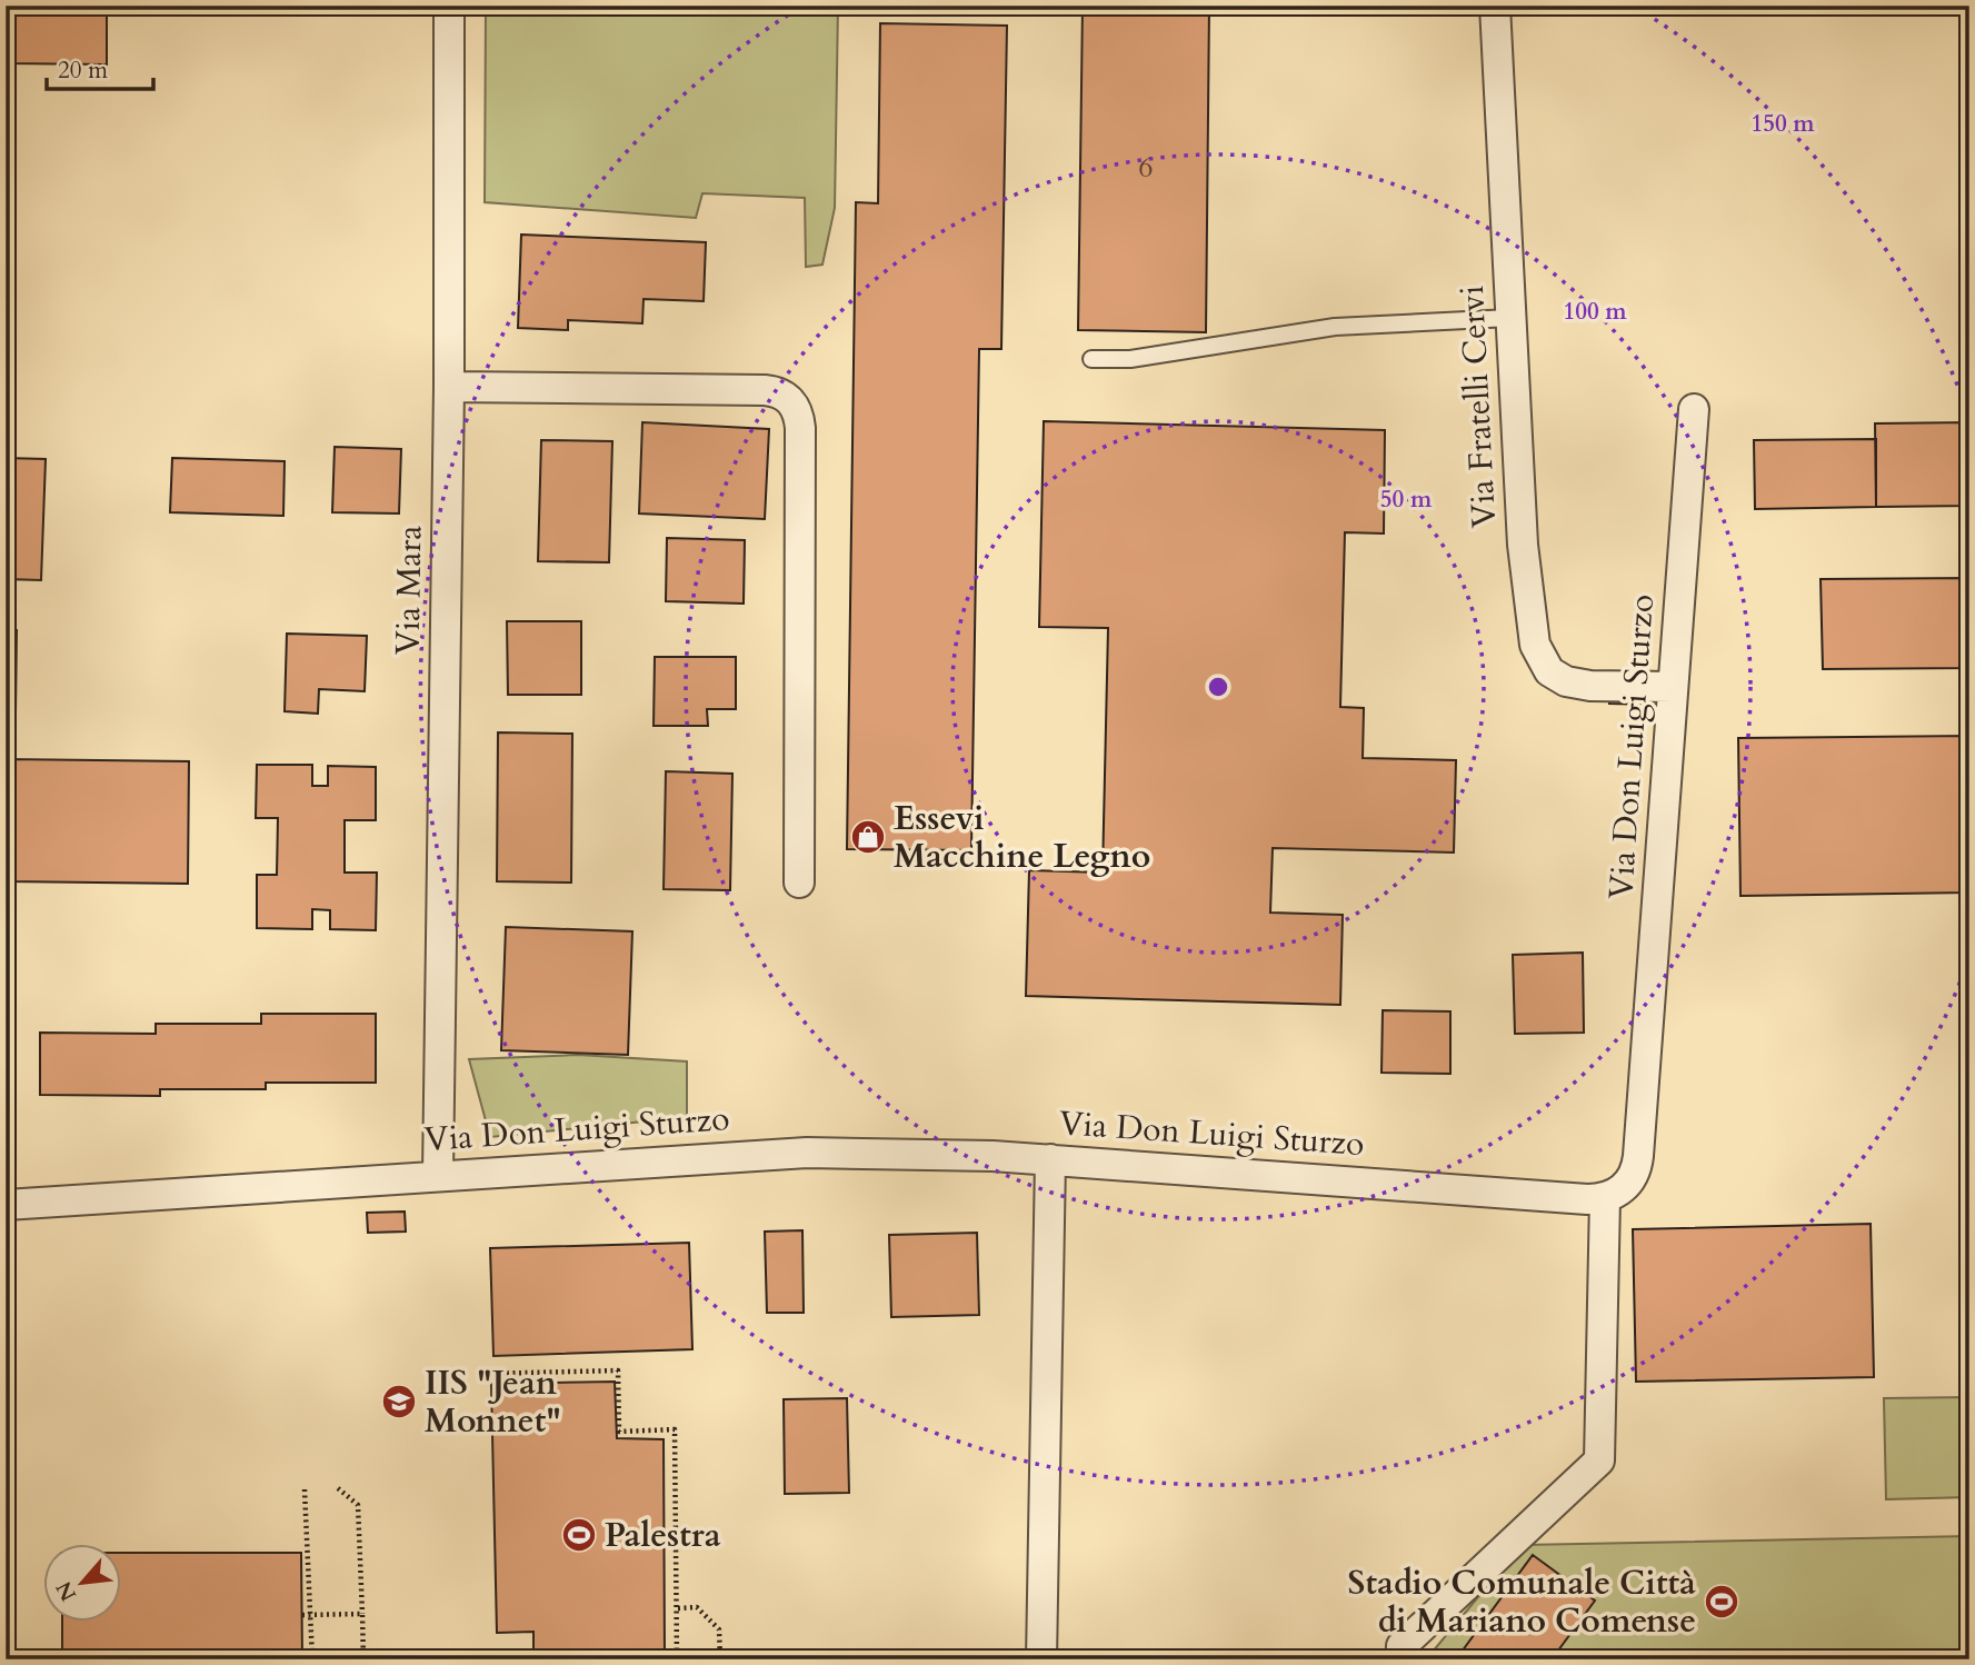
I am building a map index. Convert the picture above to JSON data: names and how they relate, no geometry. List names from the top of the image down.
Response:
{
  "streets": {
    "street": ["Via Fratelli Cervi", "Via Mara", "Via Don Luigi Sturzo"]
  },
  "crossings": [
    ["Via Fratelli Cervi", "Via Don Luigi Sturzo"],
    ["Via Mara", "Via Don Luigi Sturzo"]
  ],
  "places": {
    "shop": ["Essevi Macchine Legno"],
    "school or university": ["IIS \"Jean Monnet\""],
    "sports": ["Palestra", "Stadio Comunale Città di Mariano Comense"]
  },
  "house_numbers": ["6"],
  "scale_bar": "20 m",
  "north": "bottom left",
  "rings": ["150 m", "100 m", "50 m"]
}
